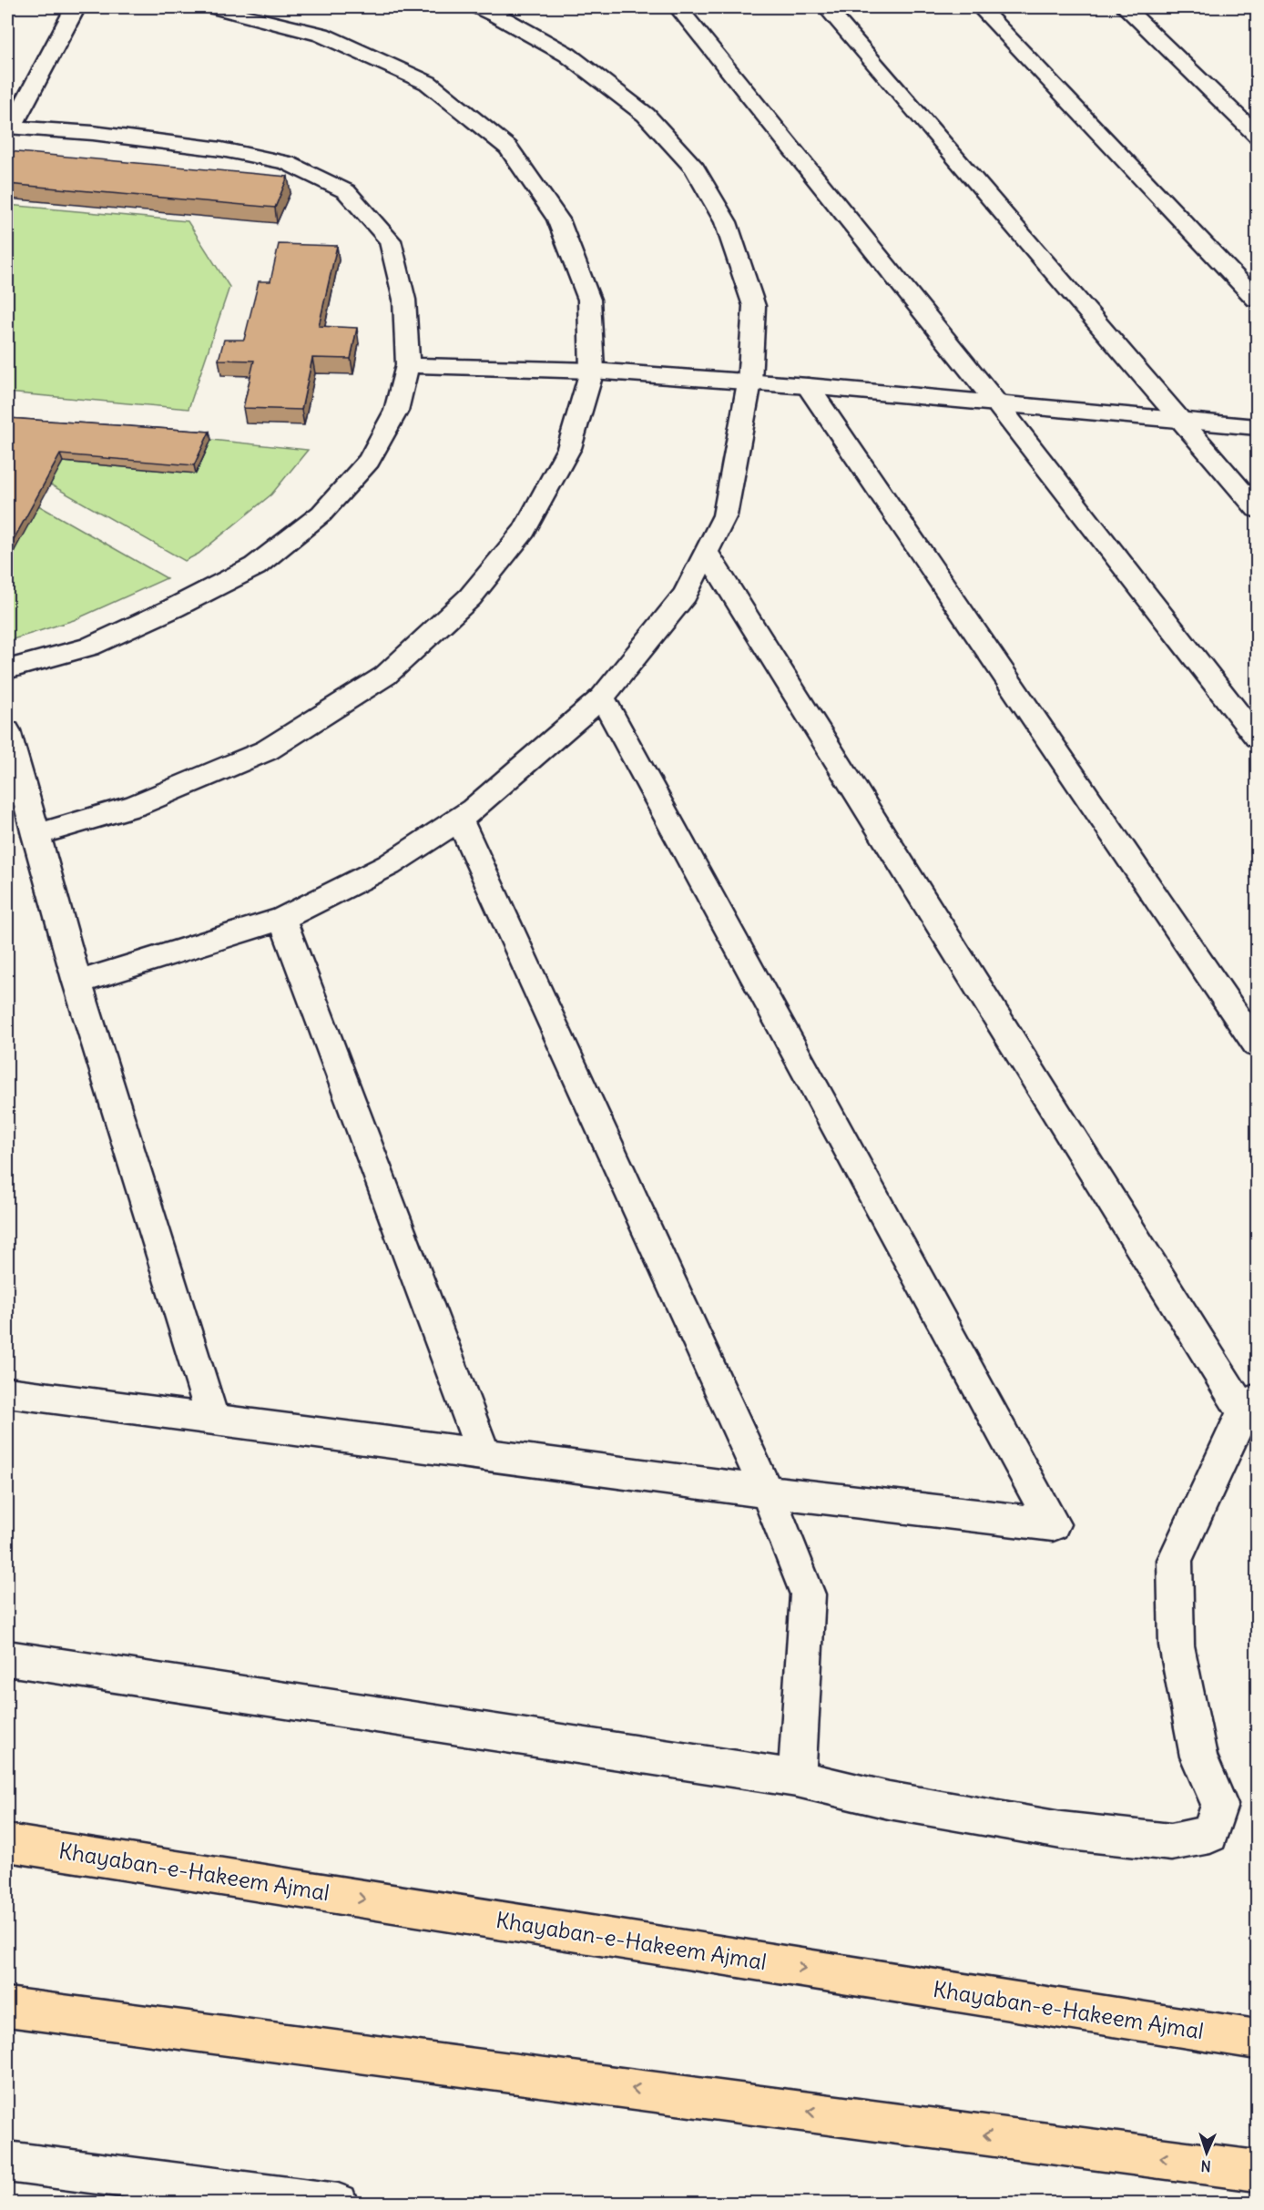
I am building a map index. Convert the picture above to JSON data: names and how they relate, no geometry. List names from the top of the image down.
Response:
{
  "streets": {
    "highway": ["Khayaban-e-Hakeem Ajmal"]
  },
  "north": "bottom"
}
